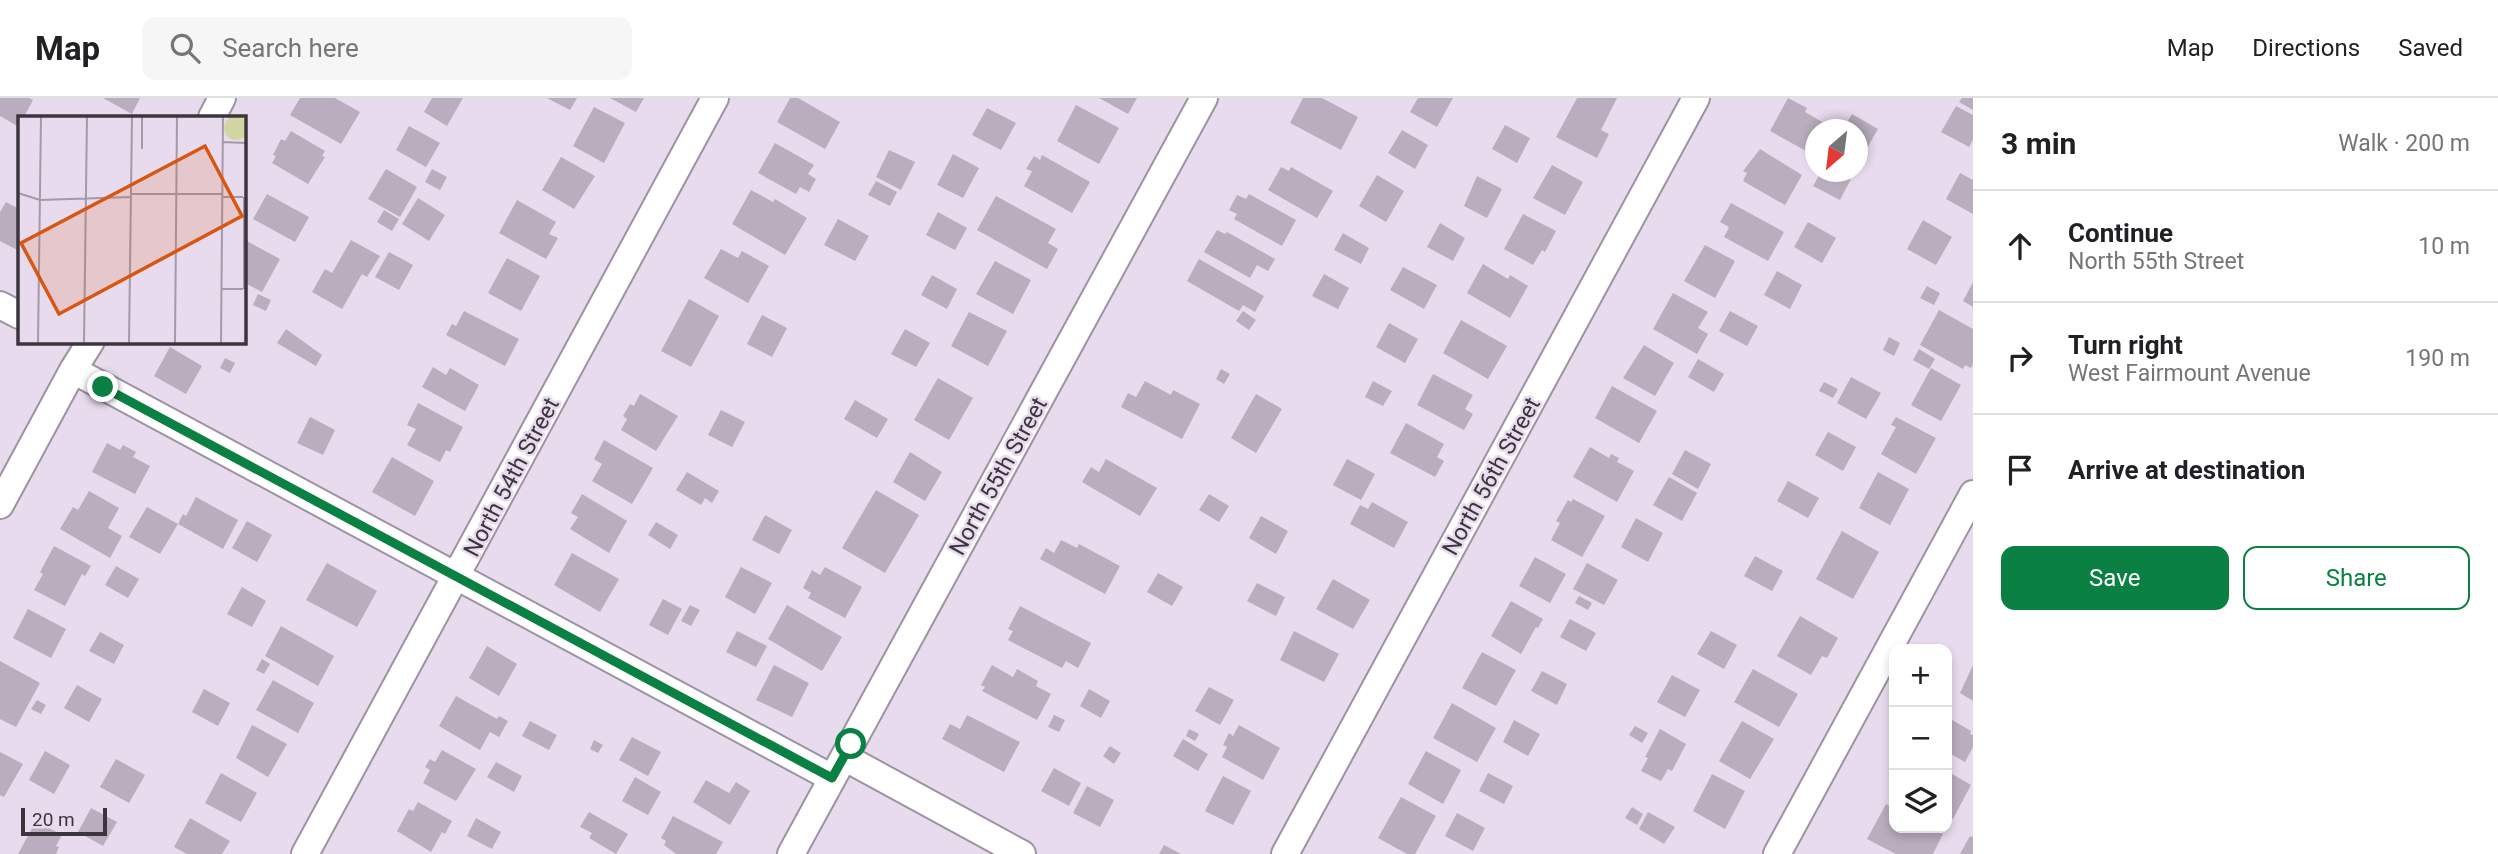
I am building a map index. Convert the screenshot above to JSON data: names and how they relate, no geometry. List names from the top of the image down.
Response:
{
  "streets": {
    "street": ["North 55th Street", "North 56th Street", "North 54th Street"]
  },
  "scale_bar": "20 m",
  "north": "bottom left",
  "page": {
    "header": "Map",
    "search": "Search here",
    "nav": ["Map", "Directions", "Saved"],
    "heading": ["3 min", "Walk · 200 m"],
    "list": [
      ["Continue", "North 55th Street", "10 m"],
      ["Turn right", "West Fairmount Avenue", "190 m"],
      "Arrive at destination"
    ],
    "buttons": ["Save", "Share"],
    "map_buttons": ["+", "−"],
    "scale": "20 m"
  }
}
